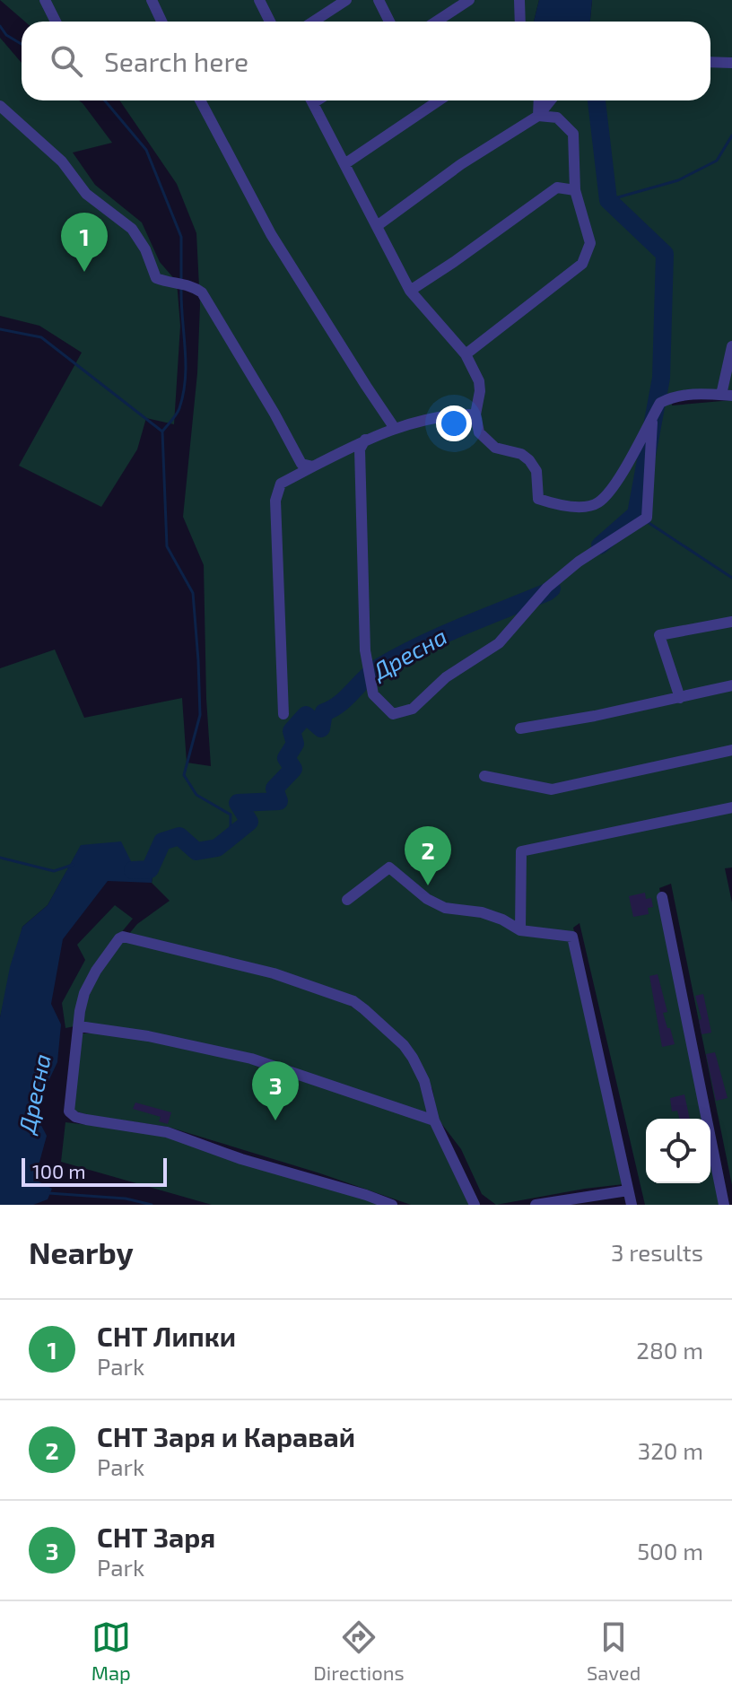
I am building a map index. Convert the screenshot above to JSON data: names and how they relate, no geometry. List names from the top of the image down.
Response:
{
  "water": ["Дресна"],
  "scale_bar": "100 m",
  "page": {
    "search": "Search here",
    "pins": ["1", "2", "3"],
    "scale": "100 m",
    "heading": ["Nearby", "3 results"],
    "list": [
      {
        "mark": "1",
        "name": "СНТ Липки",
        "note": "Park",
        "value": "280 m"
      },
      {
        "mark": "2",
        "name": "СНТ Заря и Каравай",
        "note": "Park",
        "value": "320 m"
      },
      {
        "mark": "3",
        "name": "СНТ Заря",
        "note": "Park",
        "value": "500 m"
      }
    ],
    "nav": ["Map", "Directions", "Saved"]
  }
}
